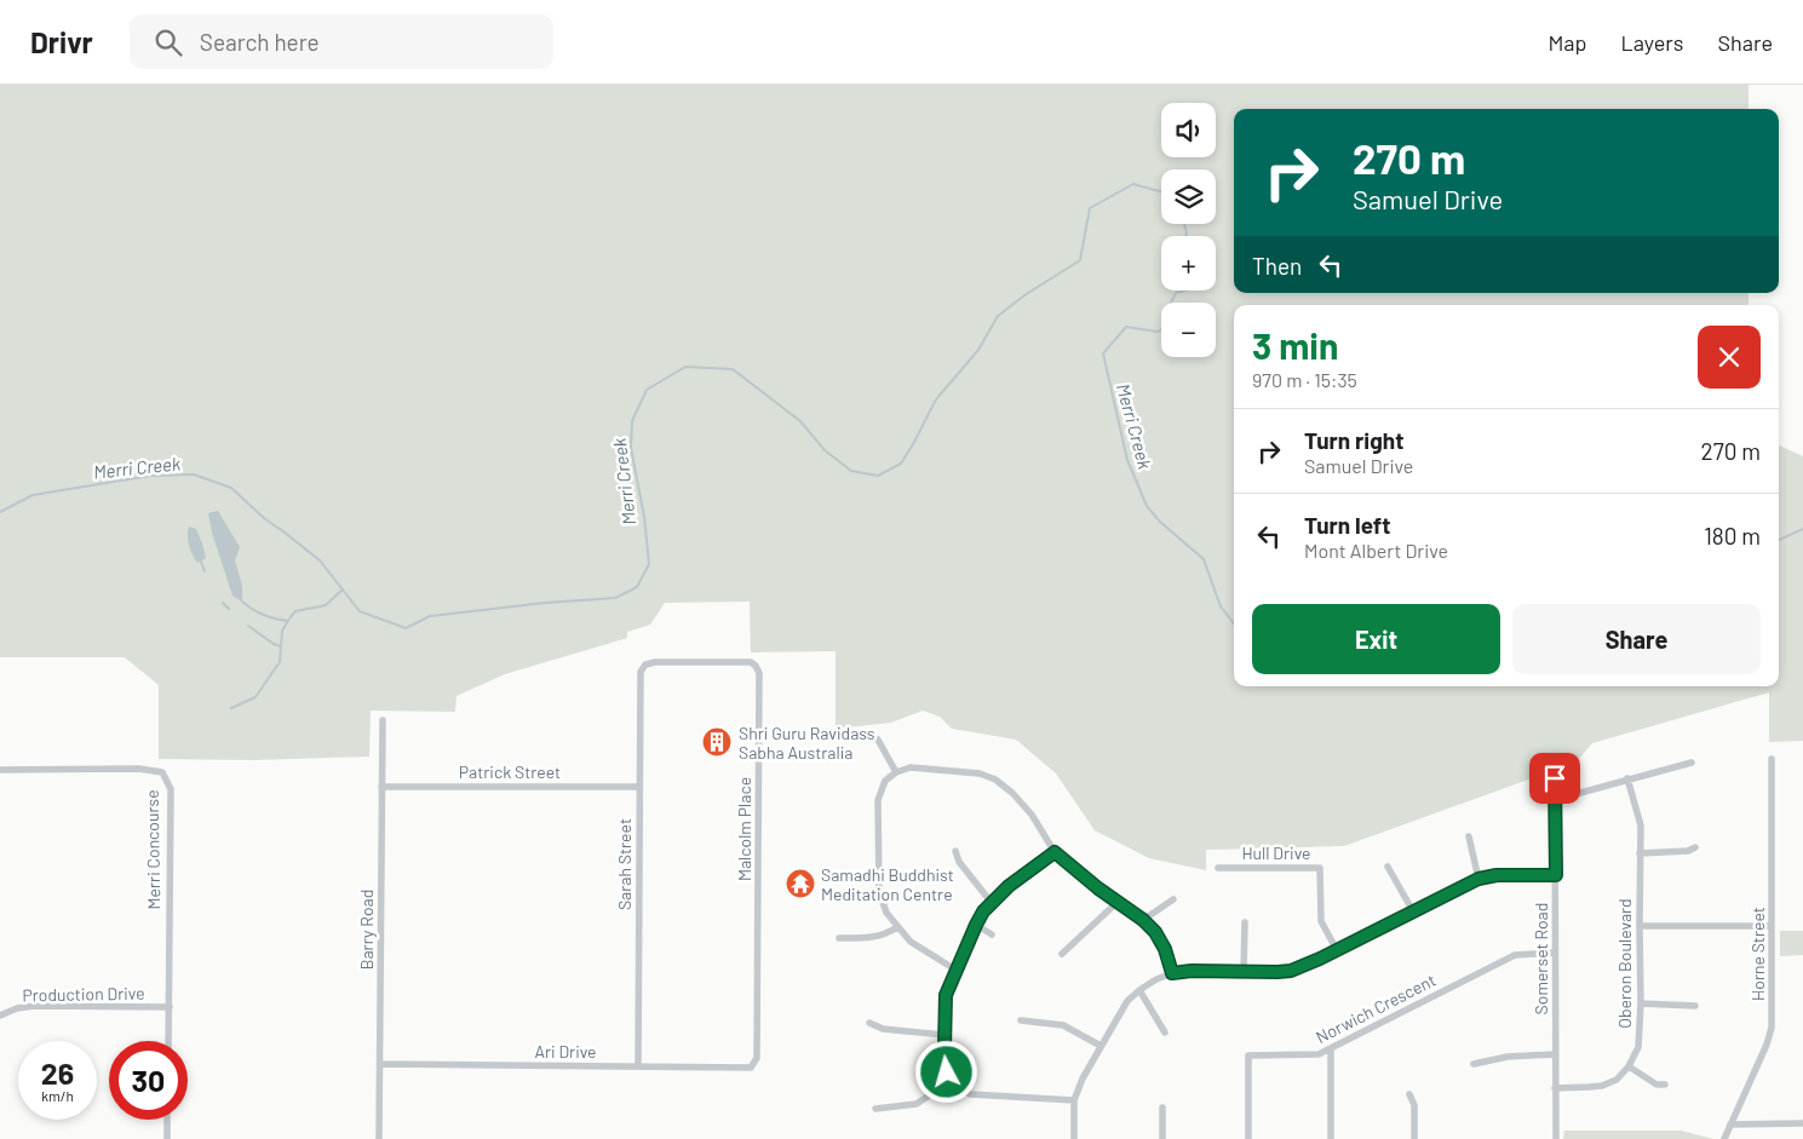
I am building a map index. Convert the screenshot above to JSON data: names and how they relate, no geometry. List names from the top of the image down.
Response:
{
  "streets": {
    "street": [
      "Patrick Street",
      "Malcolm Place",
      "Merri Concourse",
      "Hull Drive",
      "Sarah Street",
      "Barry Road",
      "Horne Street",
      "Somerset Road",
      "Oberon Boulevard",
      "Production Drive",
      "Norwich Crescent",
      "Ari Drive"
    ]
  },
  "crossings": [
    ["Patrick Street", "Sarah Street"],
    ["Patrick Street", "Barry Road"],
    ["Malcolm Place", "Sarah Street"],
    ["Malcolm Place", "Ari Drive"],
    ["Merri Concourse", "Production Drive"],
    ["Sarah Street", "Ari Drive"],
    ["Barry Road", "Ari Drive"],
    ["Somerset Road", "Norwich Crescent"]
  ],
  "water": ["Merri Creek"],
  "places": {
    "building": ["Shri Guru Ravidass Sabha Australia"],
    "temple": ["Samadhi Buddhist Meditation Centre"]
  },
  "page": {
    "header": "Drivr",
    "search": "Search here",
    "nav": ["Map", "Layers", "Share"],
    "map_buttons": ["+", "−"],
    "turn": ["270 m", "Samuel Drive"],
    "then": "Then",
    "heading": ["3 min", "970 m · 15:35"],
    "list": [
      {
        "name": "Turn right",
        "note": "Samuel Drive",
        "value": "270 m"
      },
      {
        "name": "Turn left",
        "note": "Mont Albert Drive",
        "value": "180 m"
      }
    ],
    "buttons": ["Exit", "Share"],
    "speed": "26 km/h",
    "limit": "30"
  }
}
